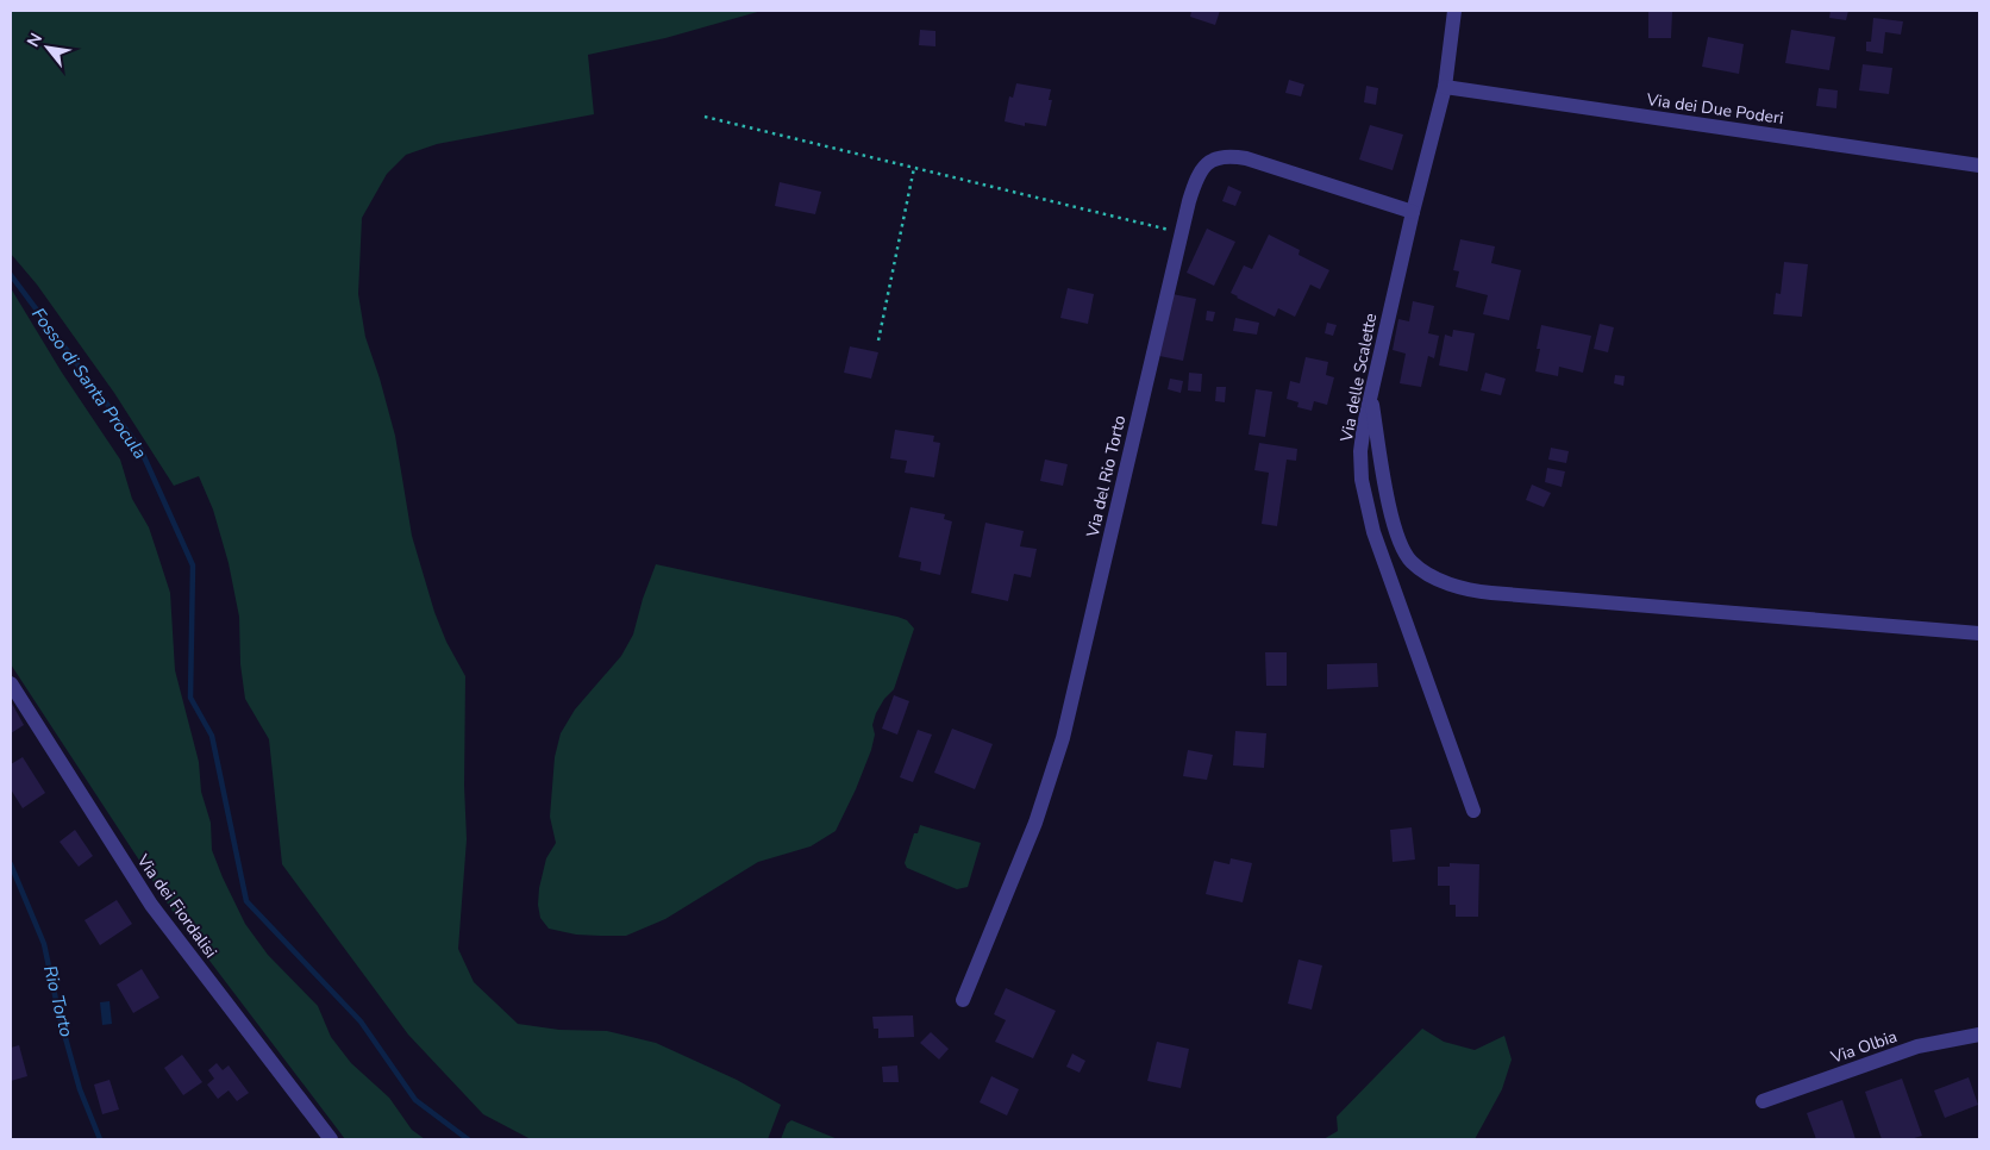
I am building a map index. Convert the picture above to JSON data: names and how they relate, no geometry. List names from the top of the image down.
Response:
{
  "streets": {
    "street": [
      "Via dei Due Poderi",
      "Via delle Scalette",
      "Via del Rio Torto",
      "Via dei Fiordalisi",
      "Via Olbia"
    ]
  },
  "crossings": [
    ["Via dei Due Poderi", "Via delle Scalette"],
    ["Via delle Scalette", "Via del Rio Torto"]
  ],
  "water": ["Fosso di Santa Procula", "Rio Torto"],
  "north": "top left"
}
